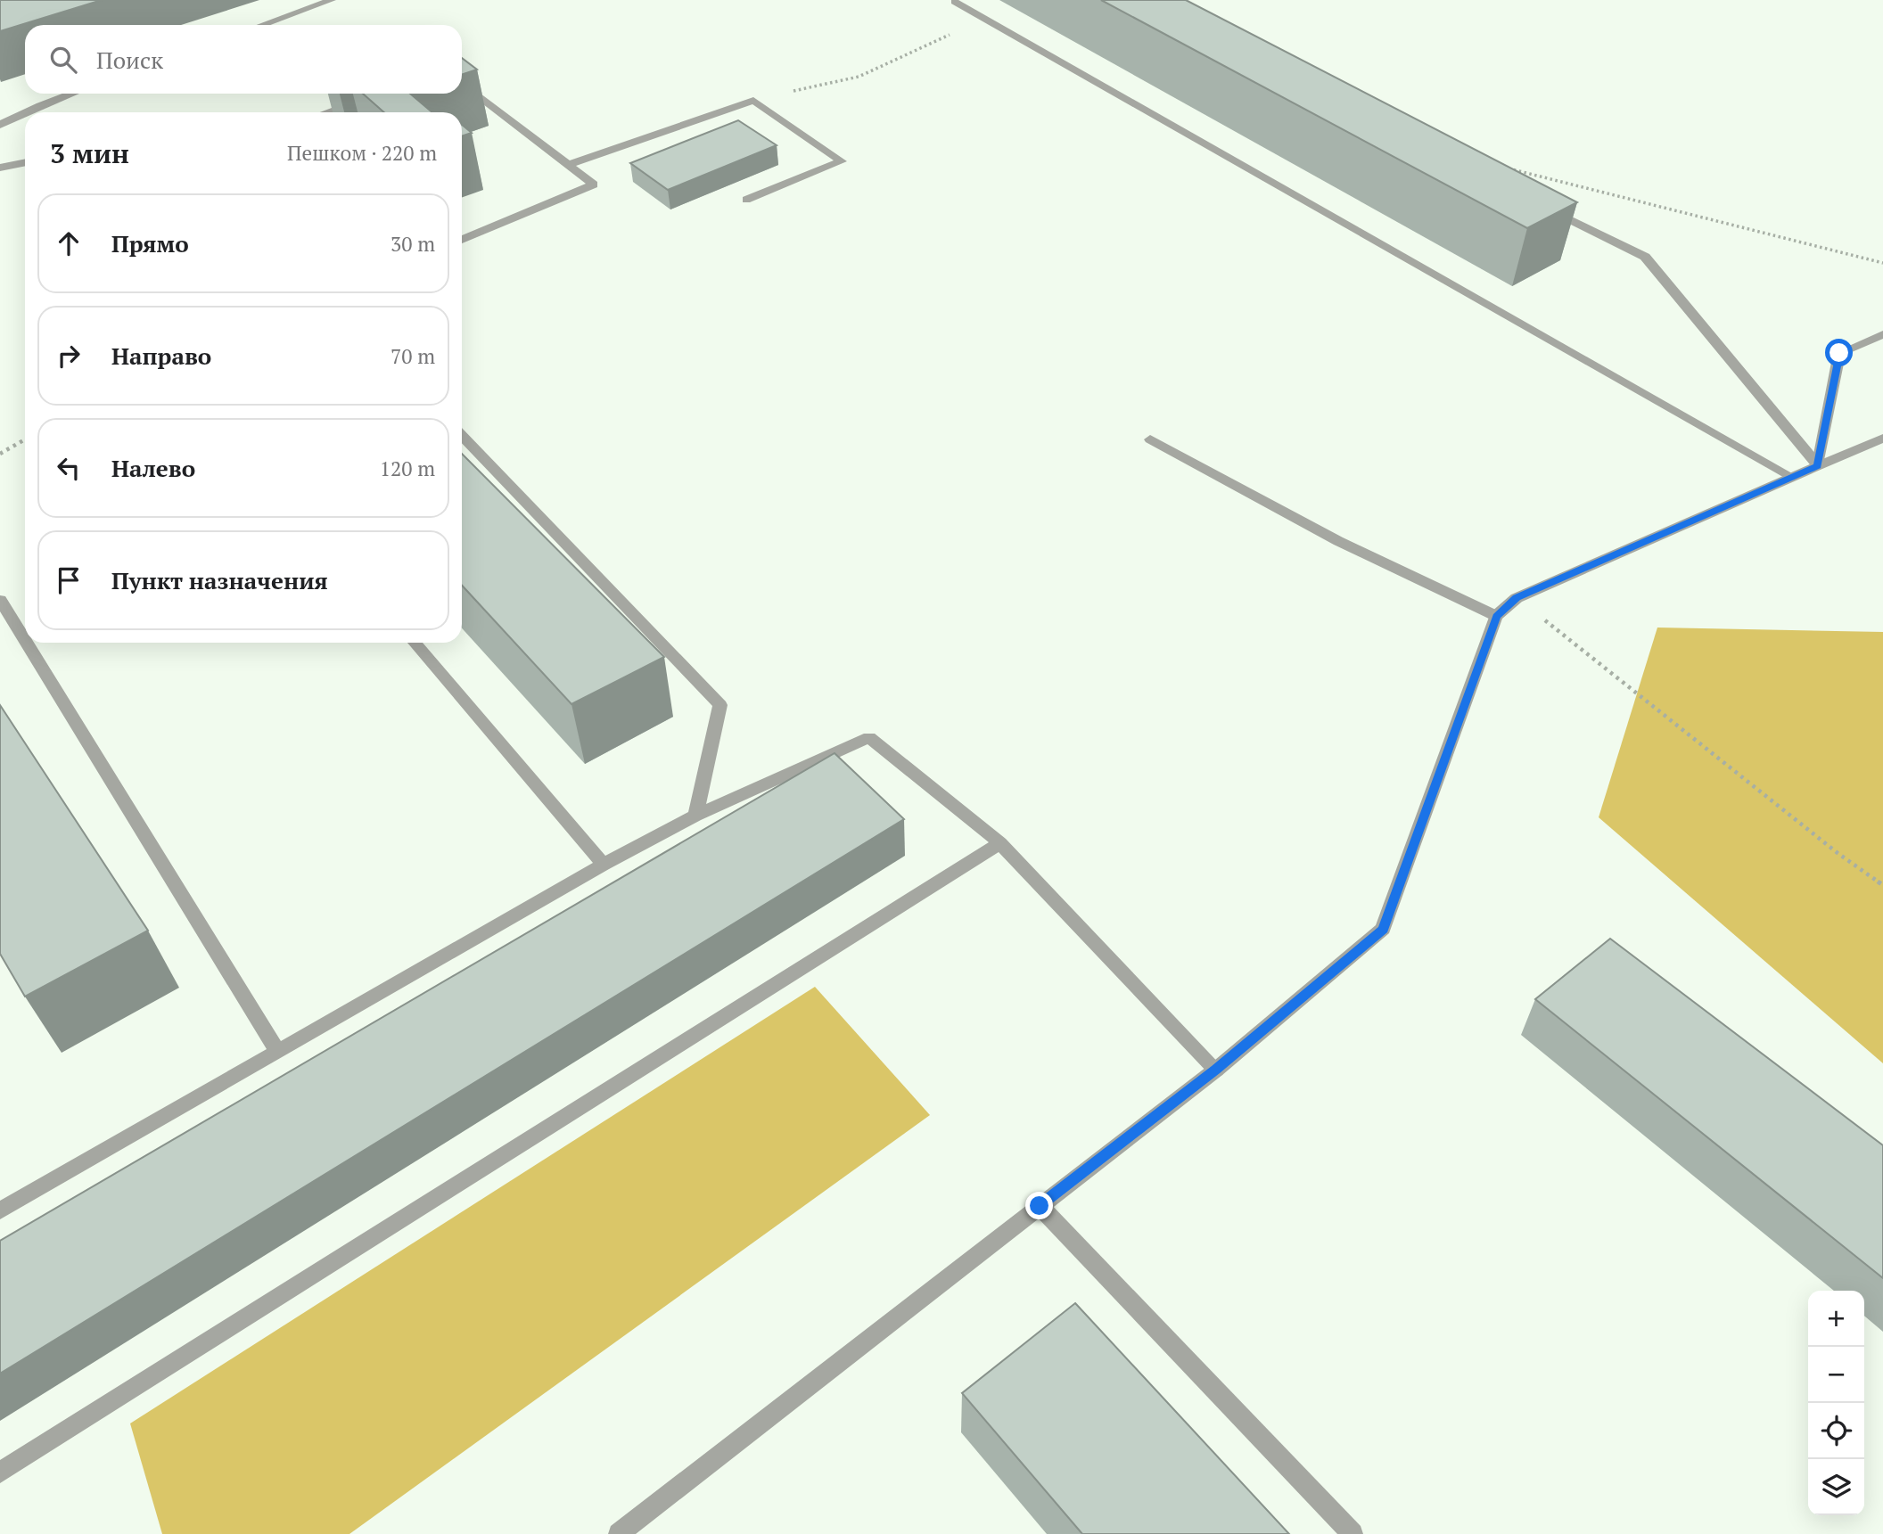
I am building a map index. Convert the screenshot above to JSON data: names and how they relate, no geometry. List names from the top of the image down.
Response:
{
  "page": {
    "search": "Поиск",
    "heading": ["3 мин", "Пешком · 220 m"],
    "list": [
      ["Прямо", "30 m"],
      ["Направо", "70 m"],
      ["Налево", "120 m"],
      "Пункт назначения"
    ],
    "map_buttons": ["+", "−"]
  }
}
